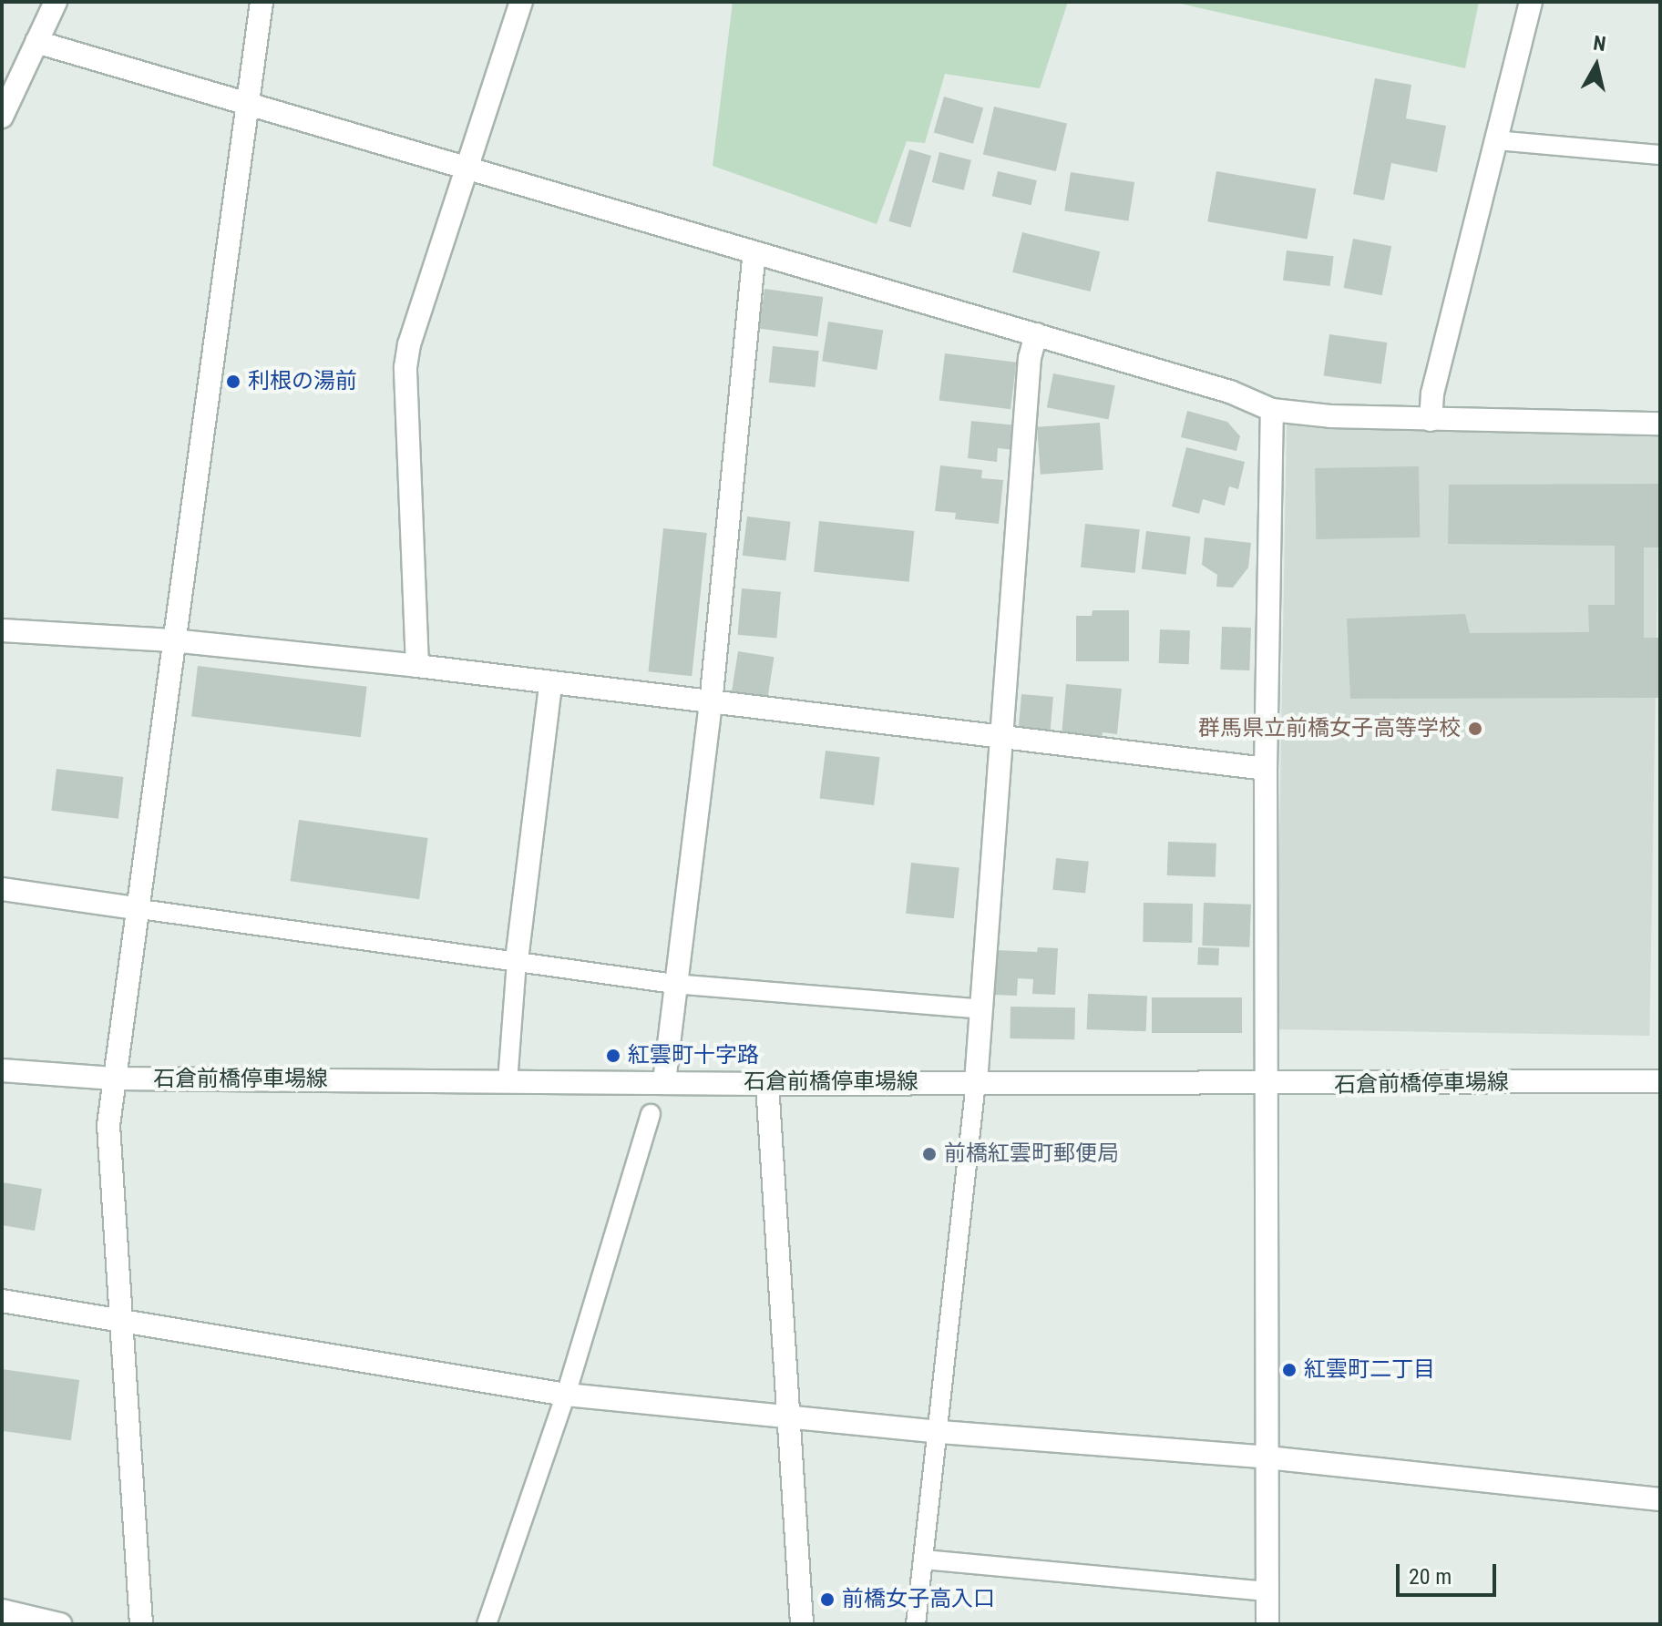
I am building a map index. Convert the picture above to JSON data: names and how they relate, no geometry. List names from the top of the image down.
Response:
{
  "streets": {
    "street": ["石倉前橋停車場線"]
  },
  "places": [
    "利根の湯前",
    "群馬県立前橋女子高等学校",
    "紅雲町十字路",
    "前橋紅雲町郵便局",
    "紅雲町二丁目",
    "前橋女子高入口"
  ],
  "scale_bar": "20 m",
  "north": "top"
}
